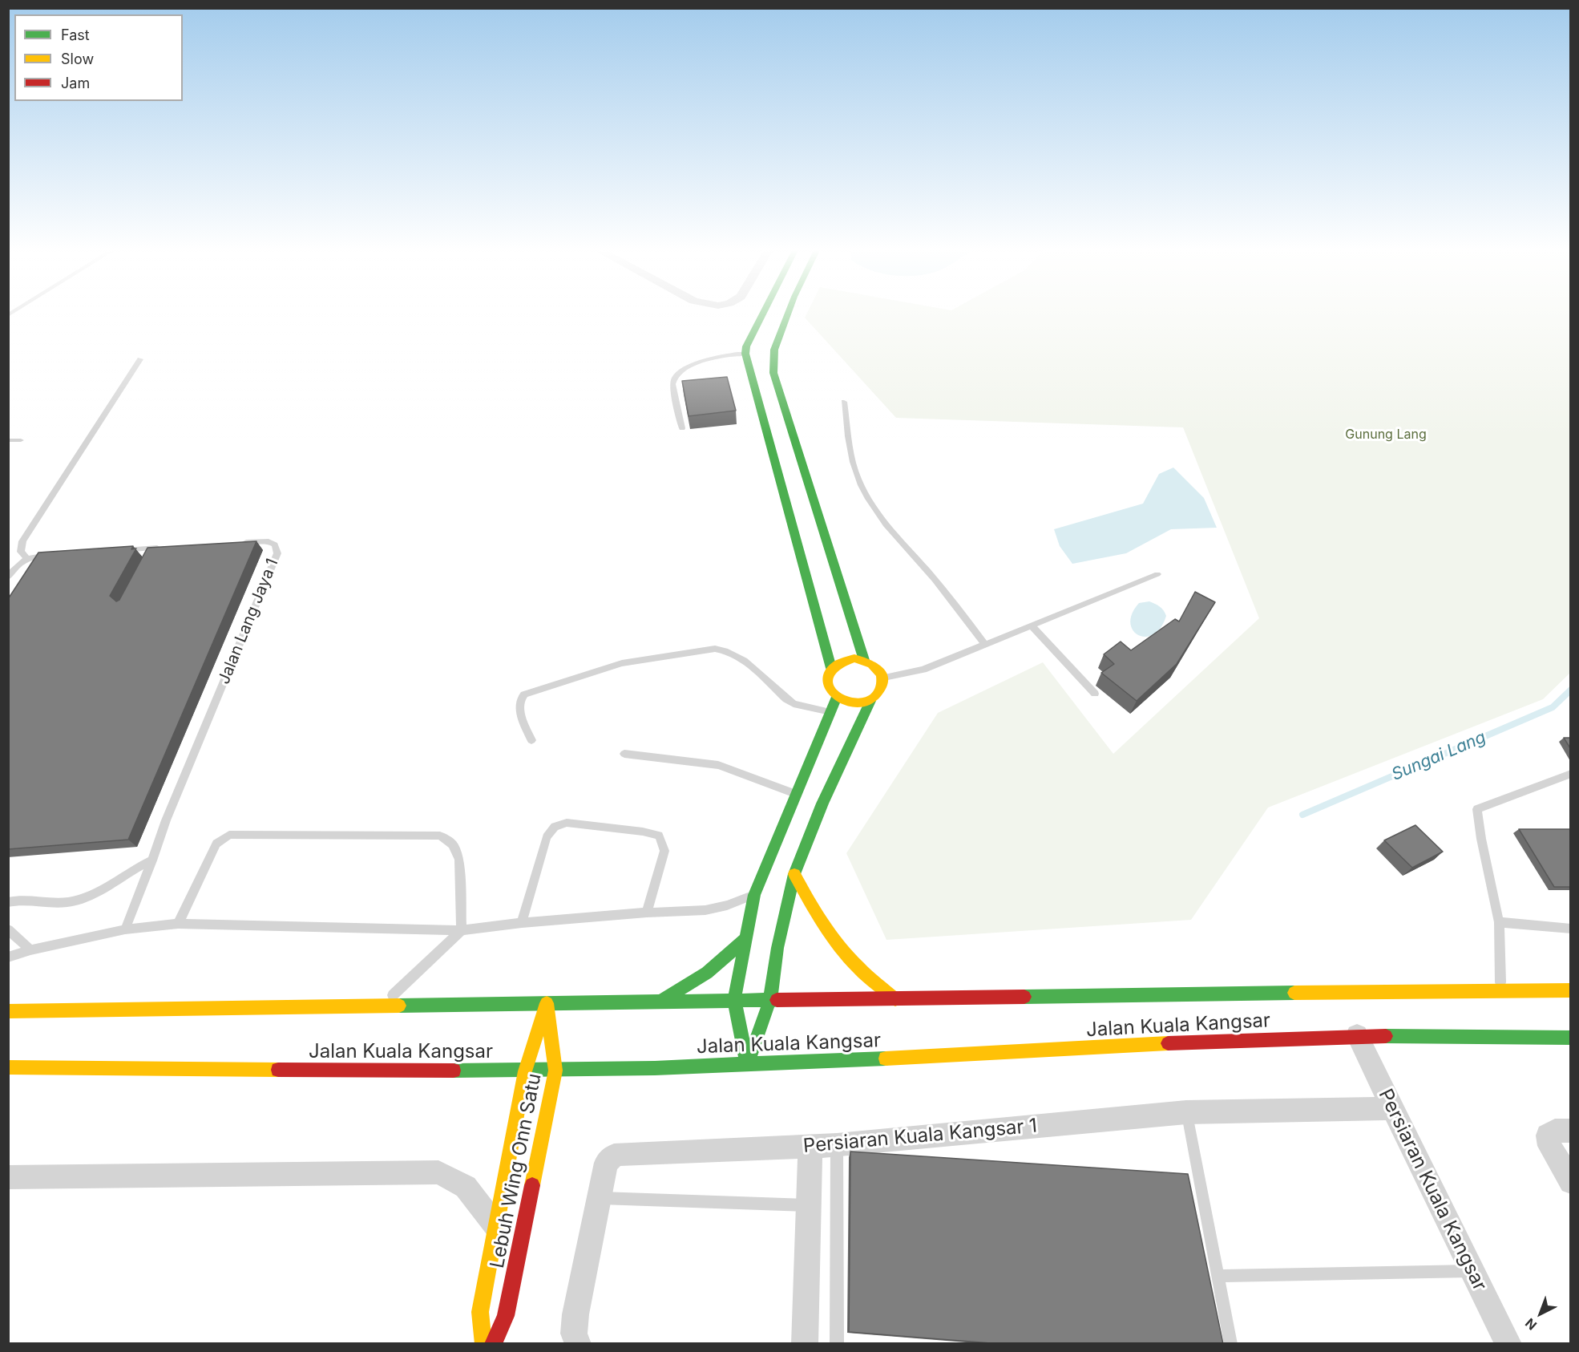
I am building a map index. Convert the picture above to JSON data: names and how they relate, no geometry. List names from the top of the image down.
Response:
{
  "streets": {
    "main road": ["Jalan Kuala Kangsar", "Lebuh Wing Onn Satu"],
    "street": ["Persiaran Kuala Kangsar 1", "Persiaran Kuala Kangsar"],
    "lane": ["Jalan Lang Jaya 1"]
  },
  "crossings": [
    ["Jalan Kuala Kangsar", "Lebuh Wing Onn Satu"],
    ["Jalan Kuala Kangsar", "Persiaran Kuala Kangsar"],
    ["Persiaran Kuala Kangsar 1", "Persiaran Kuala Kangsar"]
  ],
  "water": ["Sungai Lang"],
  "parks": ["Gunung Lang"],
  "legend": ["Fast", "Slow", "Jam"],
  "north": "bottom left"
}
